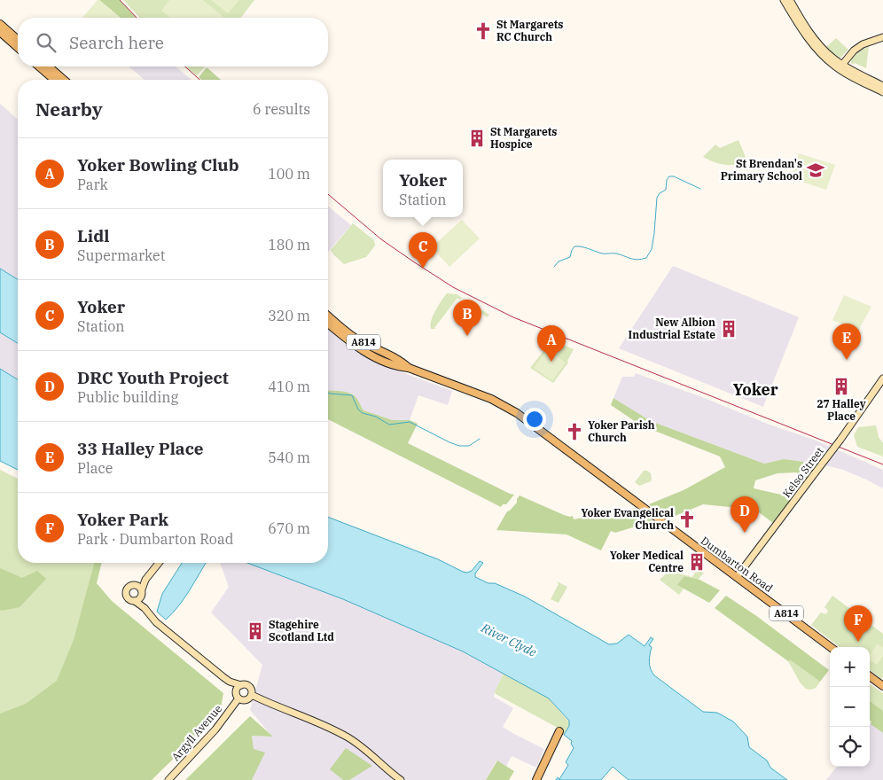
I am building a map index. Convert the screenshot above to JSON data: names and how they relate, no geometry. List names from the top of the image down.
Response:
{
  "streets": {
    "main road": ["A814", "Dumbarton Road"],
    "street": ["Kelso Street", "Argyll Avenue"]
  },
  "crossings": [
    ["A814", "Dumbarton Road"],
    ["Kelso Street", "Dumbarton Road"]
  ],
  "districts": ["Yoker"],
  "water": ["River Clyde"],
  "places": {
    "church": ["St Margarets RC Church", "Yoker Parish Church", "Yoker Evangelical Church"],
    "building": [
      "St Margarets Hospice",
      "New Albion Industrial Estate",
      "27 Halley Place",
      "Yoker Medical Centre",
      "Stagehire Scotland Ltd"
    ],
    "school or university": ["St Brendan's Primary School"]
  },
  "page": {
    "search": "Search here",
    "heading": ["Nearby", "6 results"],
    "list": [
      {
        "mark": "A",
        "name": "Yoker Bowling Club",
        "note": "Park",
        "value": "100 m"
      },
      {
        "mark": "B",
        "name": "Lidl",
        "note": "Supermarket",
        "value": "180 m"
      },
      {
        "mark": "C",
        "name": "Yoker",
        "note": "Station",
        "value": "320 m"
      },
      {
        "mark": "D",
        "name": "DRC Youth Project",
        "note": "Public building",
        "value": "410 m"
      },
      {
        "mark": "E",
        "name": "33 Halley Place",
        "note": "Place",
        "value": "540 m"
      },
      {
        "mark": "F",
        "name": "Yoker Park",
        "note": "Park · Dumbarton Road",
        "value": "670 m"
      }
    ],
    "popup": ["Yoker", "Station"],
    "pins": [
      "C",
      "B",
      "E",
      "A",
      "D",
      "F"
    ],
    "map_buttons": ["+", "−"]
  }
}
